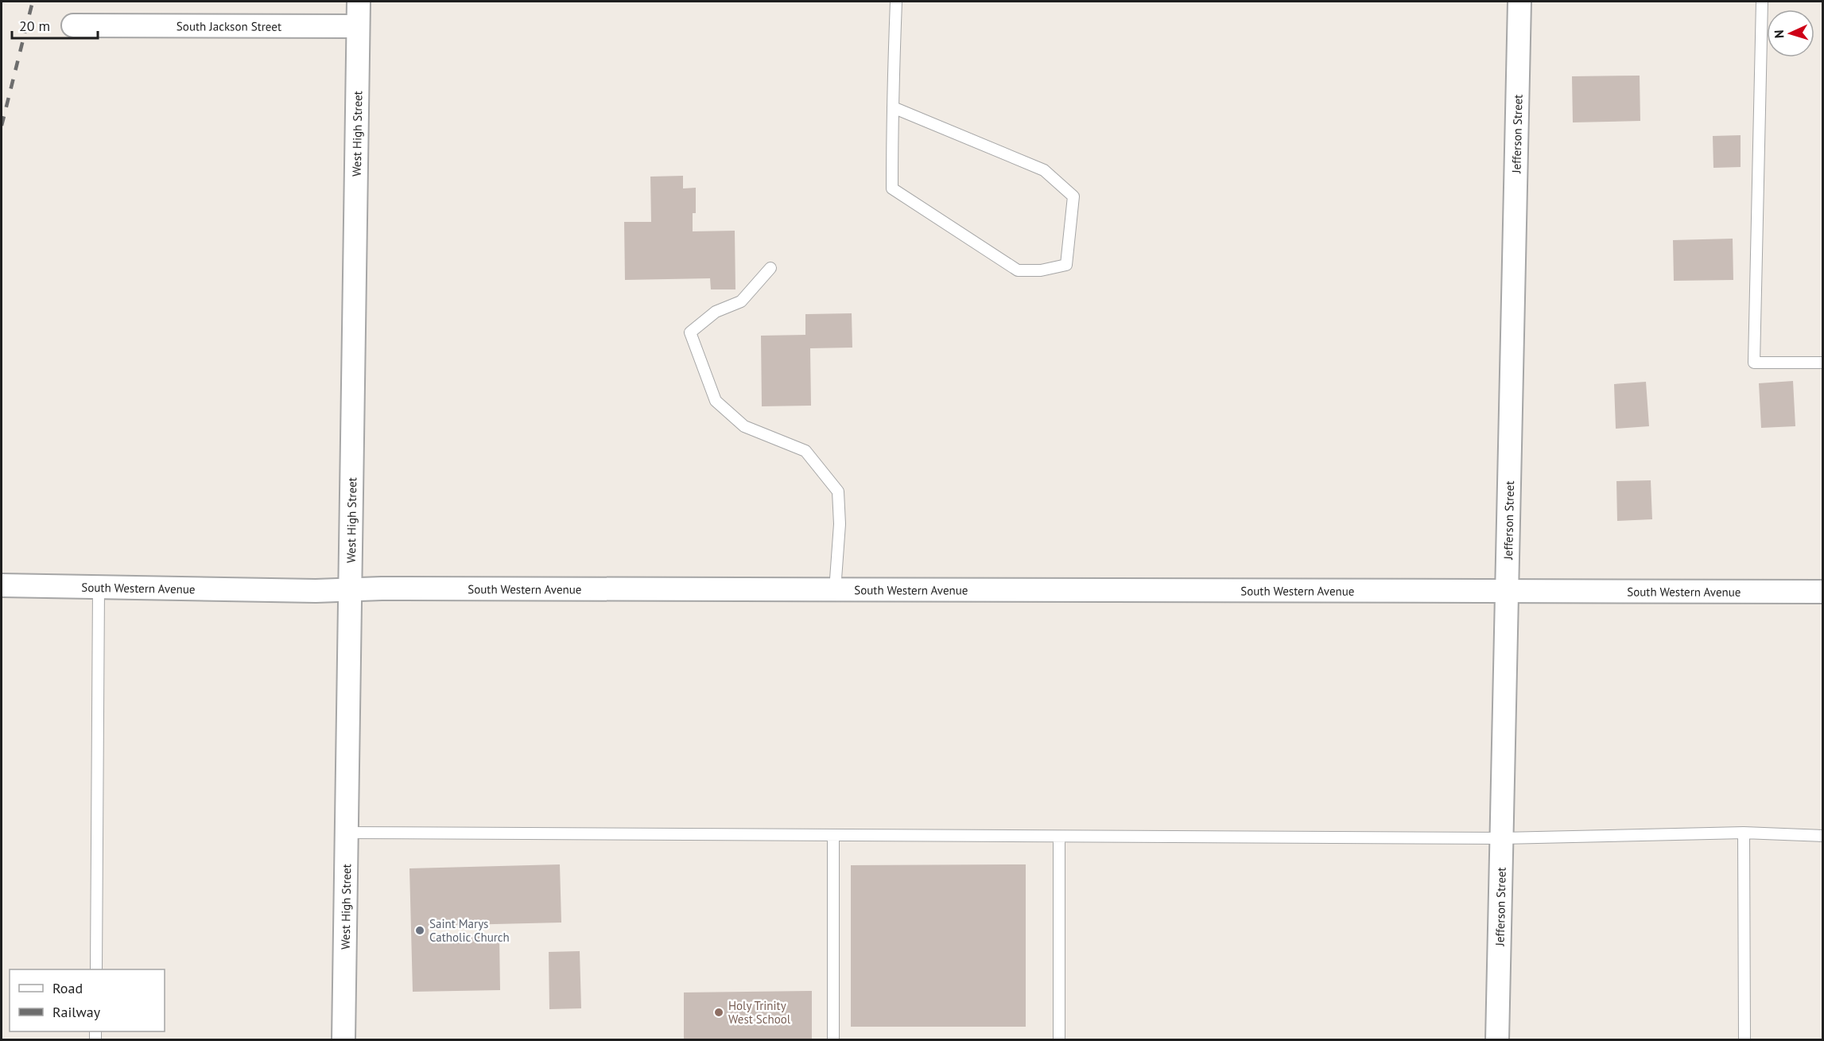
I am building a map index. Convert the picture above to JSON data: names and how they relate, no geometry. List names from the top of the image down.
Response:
{
  "streets": {
    "street": [
      "South Jackson Street",
      "West High Street",
      "Jefferson Street",
      "South Western Avenue"
    ]
  },
  "crossings": [
    ["South Jackson Street", "West High Street"],
    ["West High Street", "South Western Avenue"],
    ["Jefferson Street", "South Western Avenue"]
  ],
  "places": ["Saint Marys Catholic Church", "Holy Trinity West School"],
  "legend": ["Road", "Railway"],
  "scale_bar": "20 m",
  "north": "left"
}
